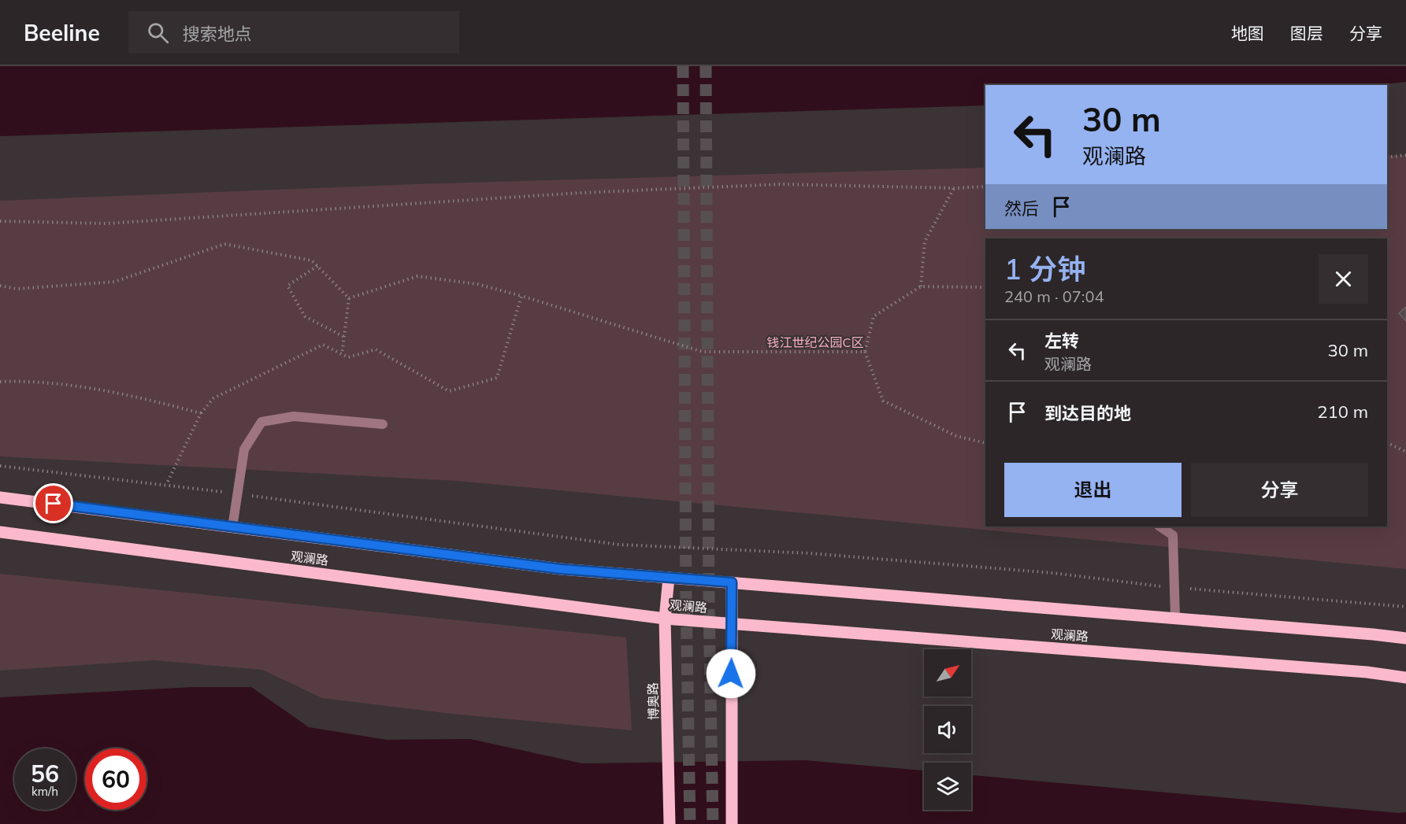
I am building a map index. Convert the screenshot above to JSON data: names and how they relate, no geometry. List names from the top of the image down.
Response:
{
  "streets": {
    "main road": ["观澜路", "博奥路"]
  },
  "crossings": [
    ["观澜路", "博奥路"]
  ],
  "parks": ["钱江世纪公园C区"],
  "north": "top right",
  "page": {
    "header": "Beeline",
    "search": "搜索地点",
    "nav": ["地图", "图层", "分享"],
    "turn": ["30 m", "观澜路"],
    "then": "然后",
    "heading": ["1 分钟", "240 m · 07:04"],
    "list": [
      {
        "name": "左转",
        "note": "观澜路",
        "value": "30 m"
      },
      {
        "name": "到达目的地",
        "value": "210 m"
      }
    ],
    "buttons": ["退出", "分享"],
    "speed": "56 km/h",
    "limit": "60"
  }
}
